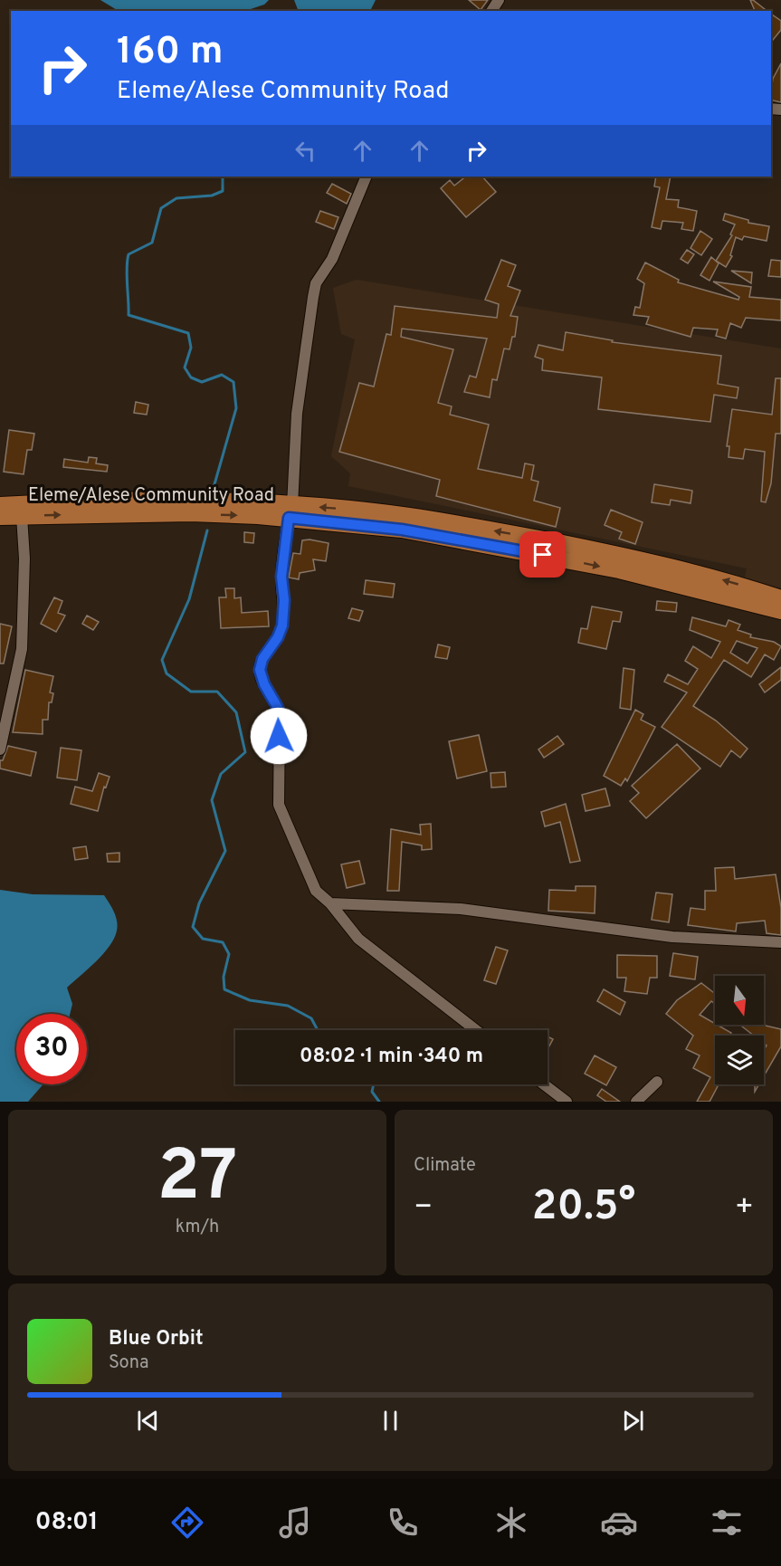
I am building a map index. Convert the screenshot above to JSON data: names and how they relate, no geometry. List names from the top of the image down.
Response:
{
  "streets": {
    "main road": ["Eleme/Alese Community Road"]
  },
  "north": "bottom",
  "page": {
    "turn": ["160 m", "Eleme/Alese Community Road"],
    "limit": "30",
    "trip": "08:02 · 1 min · 340 m",
    "tile": [
      ["27", "km/h"],
      "Climate"
    ],
    "heat": ["−", "20.5°", "+"],
    "song": ["Blue Orbit", "Sona"],
    "tabs": "08:01"
  }
}
